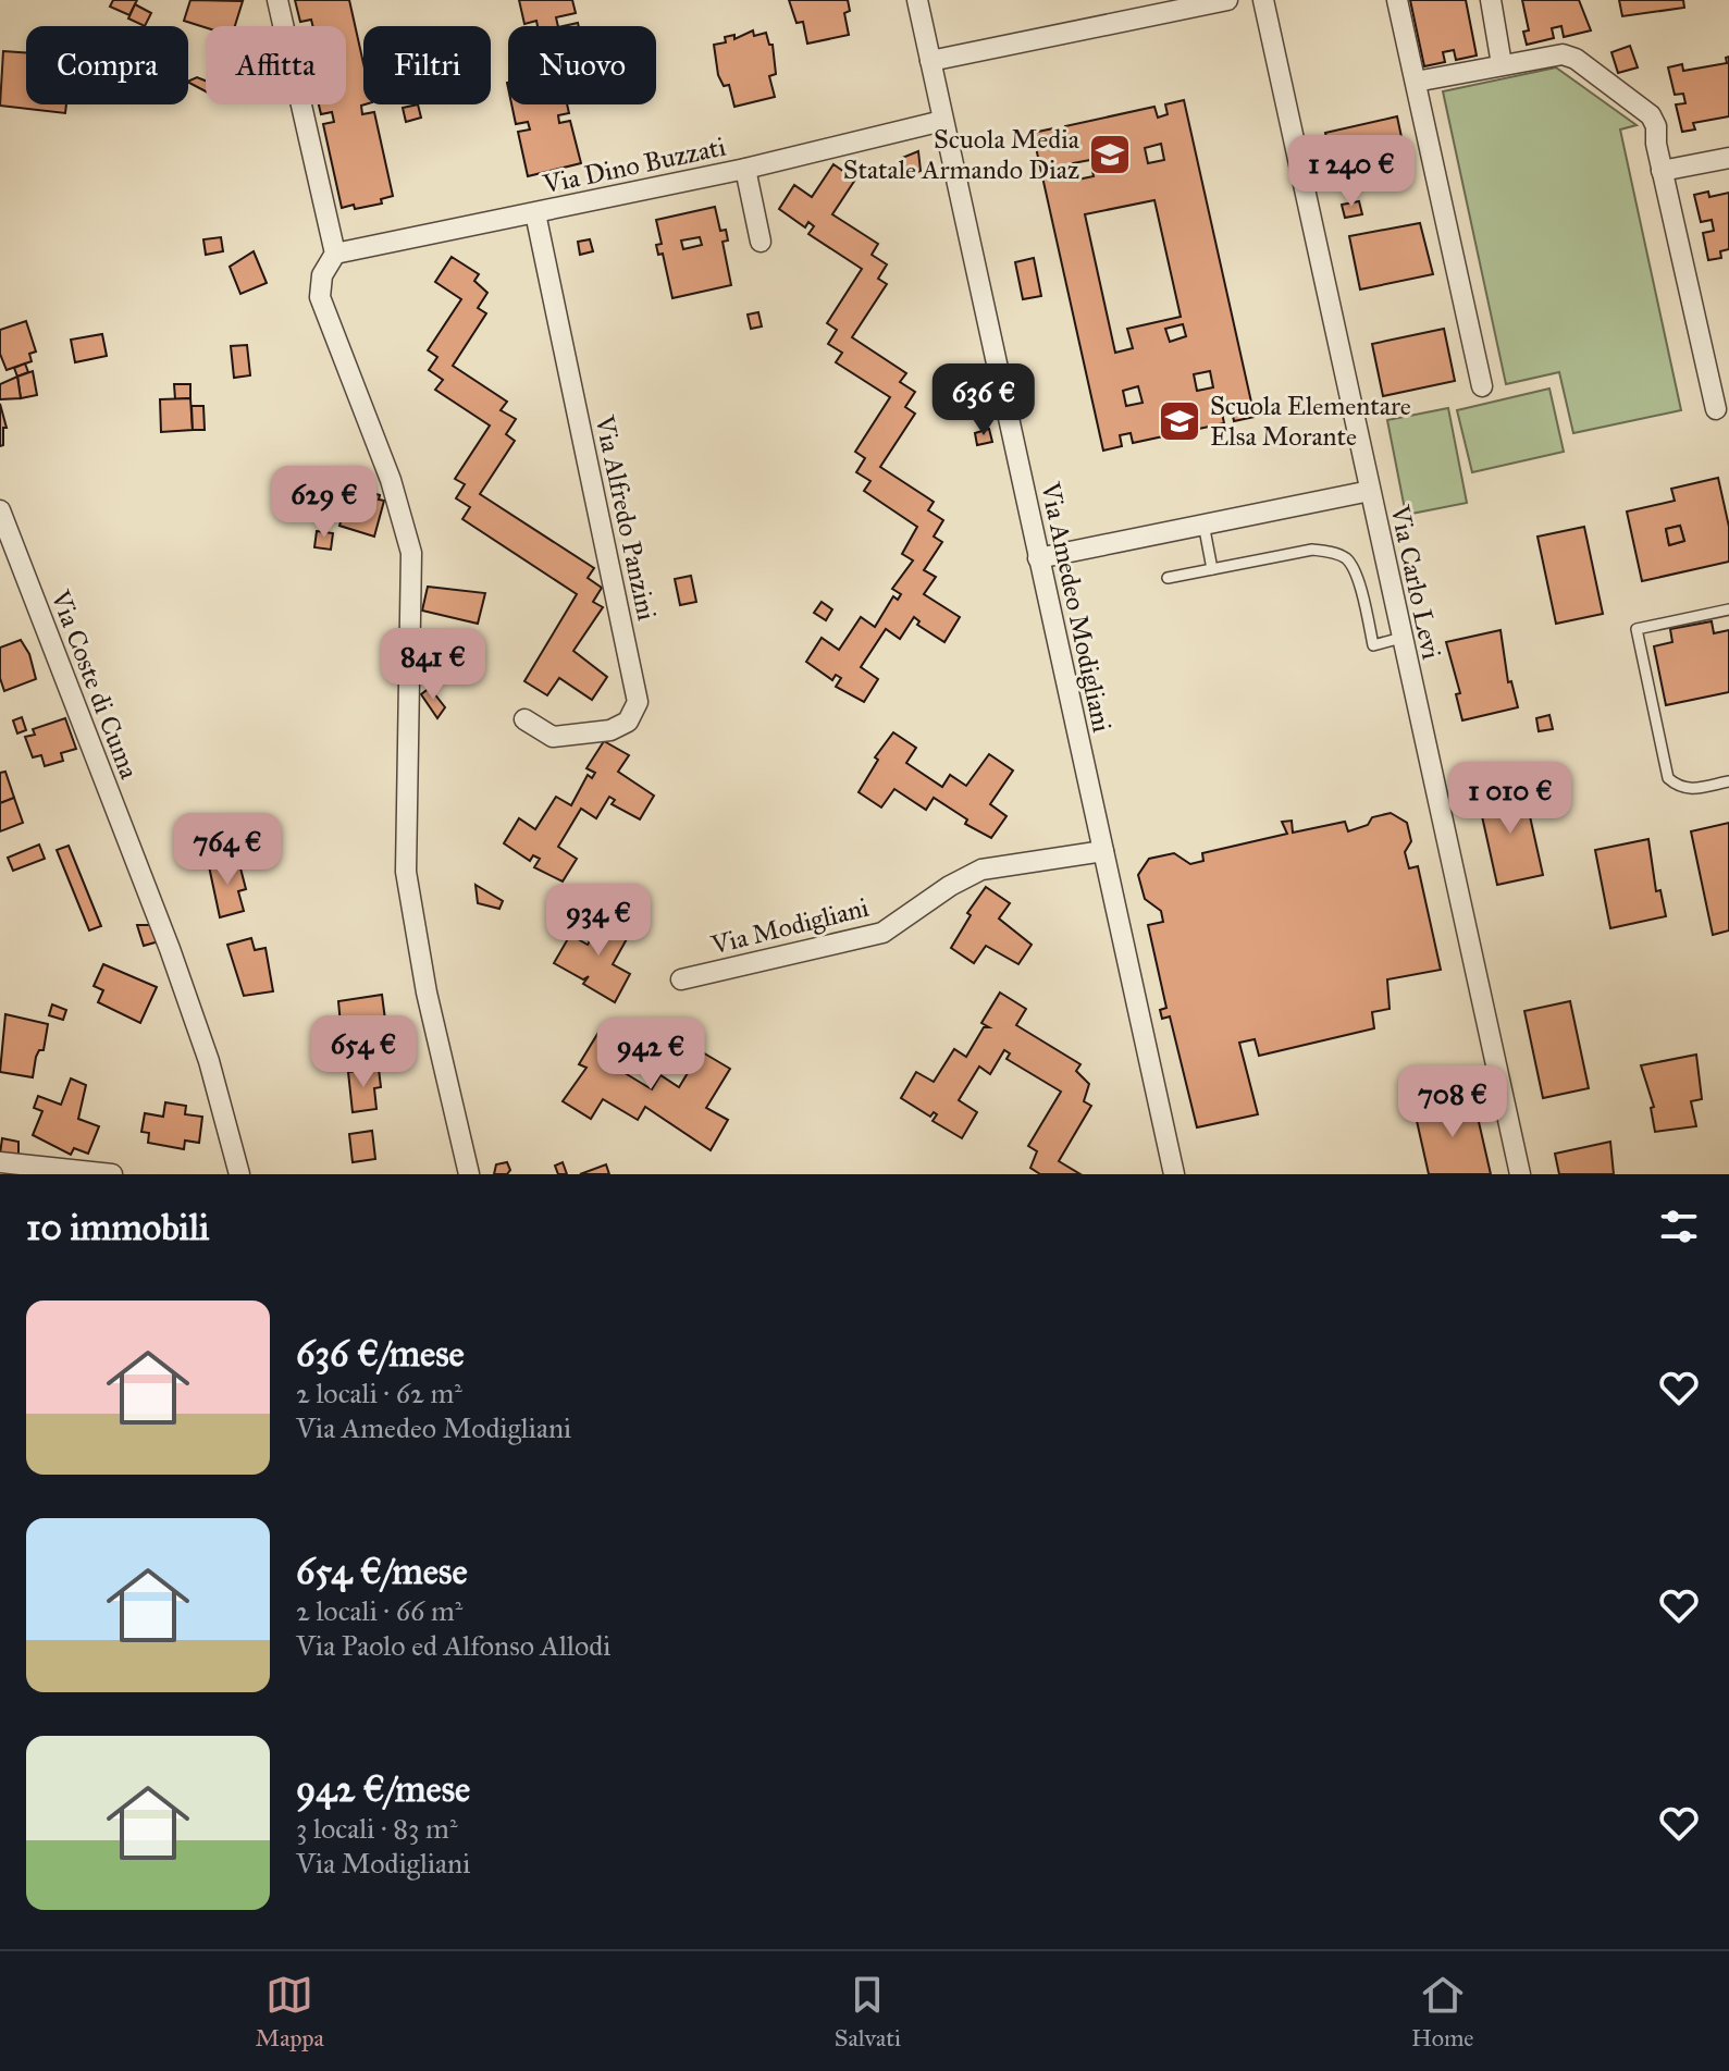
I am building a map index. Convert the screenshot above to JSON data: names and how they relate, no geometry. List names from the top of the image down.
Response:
{
  "streets": {
    "street": [
      "Via Dino Buzzati",
      "Via Alfredo Panzini",
      "Via Carlo Levi",
      "Via Amedeo Modigliani",
      "Via Coste di Cuma",
      "Via Modigliani"
    ]
  },
  "crossings": [
    ["Via Dino Buzzati", "Via Alfredo Panzini"],
    ["Via Dino Buzzati", "Via Amedeo Modigliani"],
    ["Via Amedeo Modigliani", "Via Modigliani"]
  ],
  "places": {
    "school or university": ["Scuola Media Statale Armando Diaz", "Scuola Elementare Elsa Morante"]
  },
  "page": {
    "chip": [
      "Compra",
      "Affitta",
      "Filtri",
      "Nuovo"
    ],
    "price": [
      "1 240 €",
      "636 €",
      "629 €",
      "841 €",
      "1 010 €",
      "764 €",
      "934 €",
      "654 €",
      "942 €",
      "708 €"
    ],
    "heading": "10 immobili",
    "list": [
      {
        "name": "636 €/mese",
        "note": "2 locali · 62 m² · Via Amedeo Modigliani"
      },
      {
        "name": "654 €/mese",
        "note": "2 locali · 66 m² · Via Paolo ed Alfonso Allodi"
      },
      {
        "name": "942 €/mese",
        "note": "3 locali · 83 m² · Via Modigliani"
      }
    ],
    "tabs": ["Mappa", "Salvati", "Home"]
  }
}
